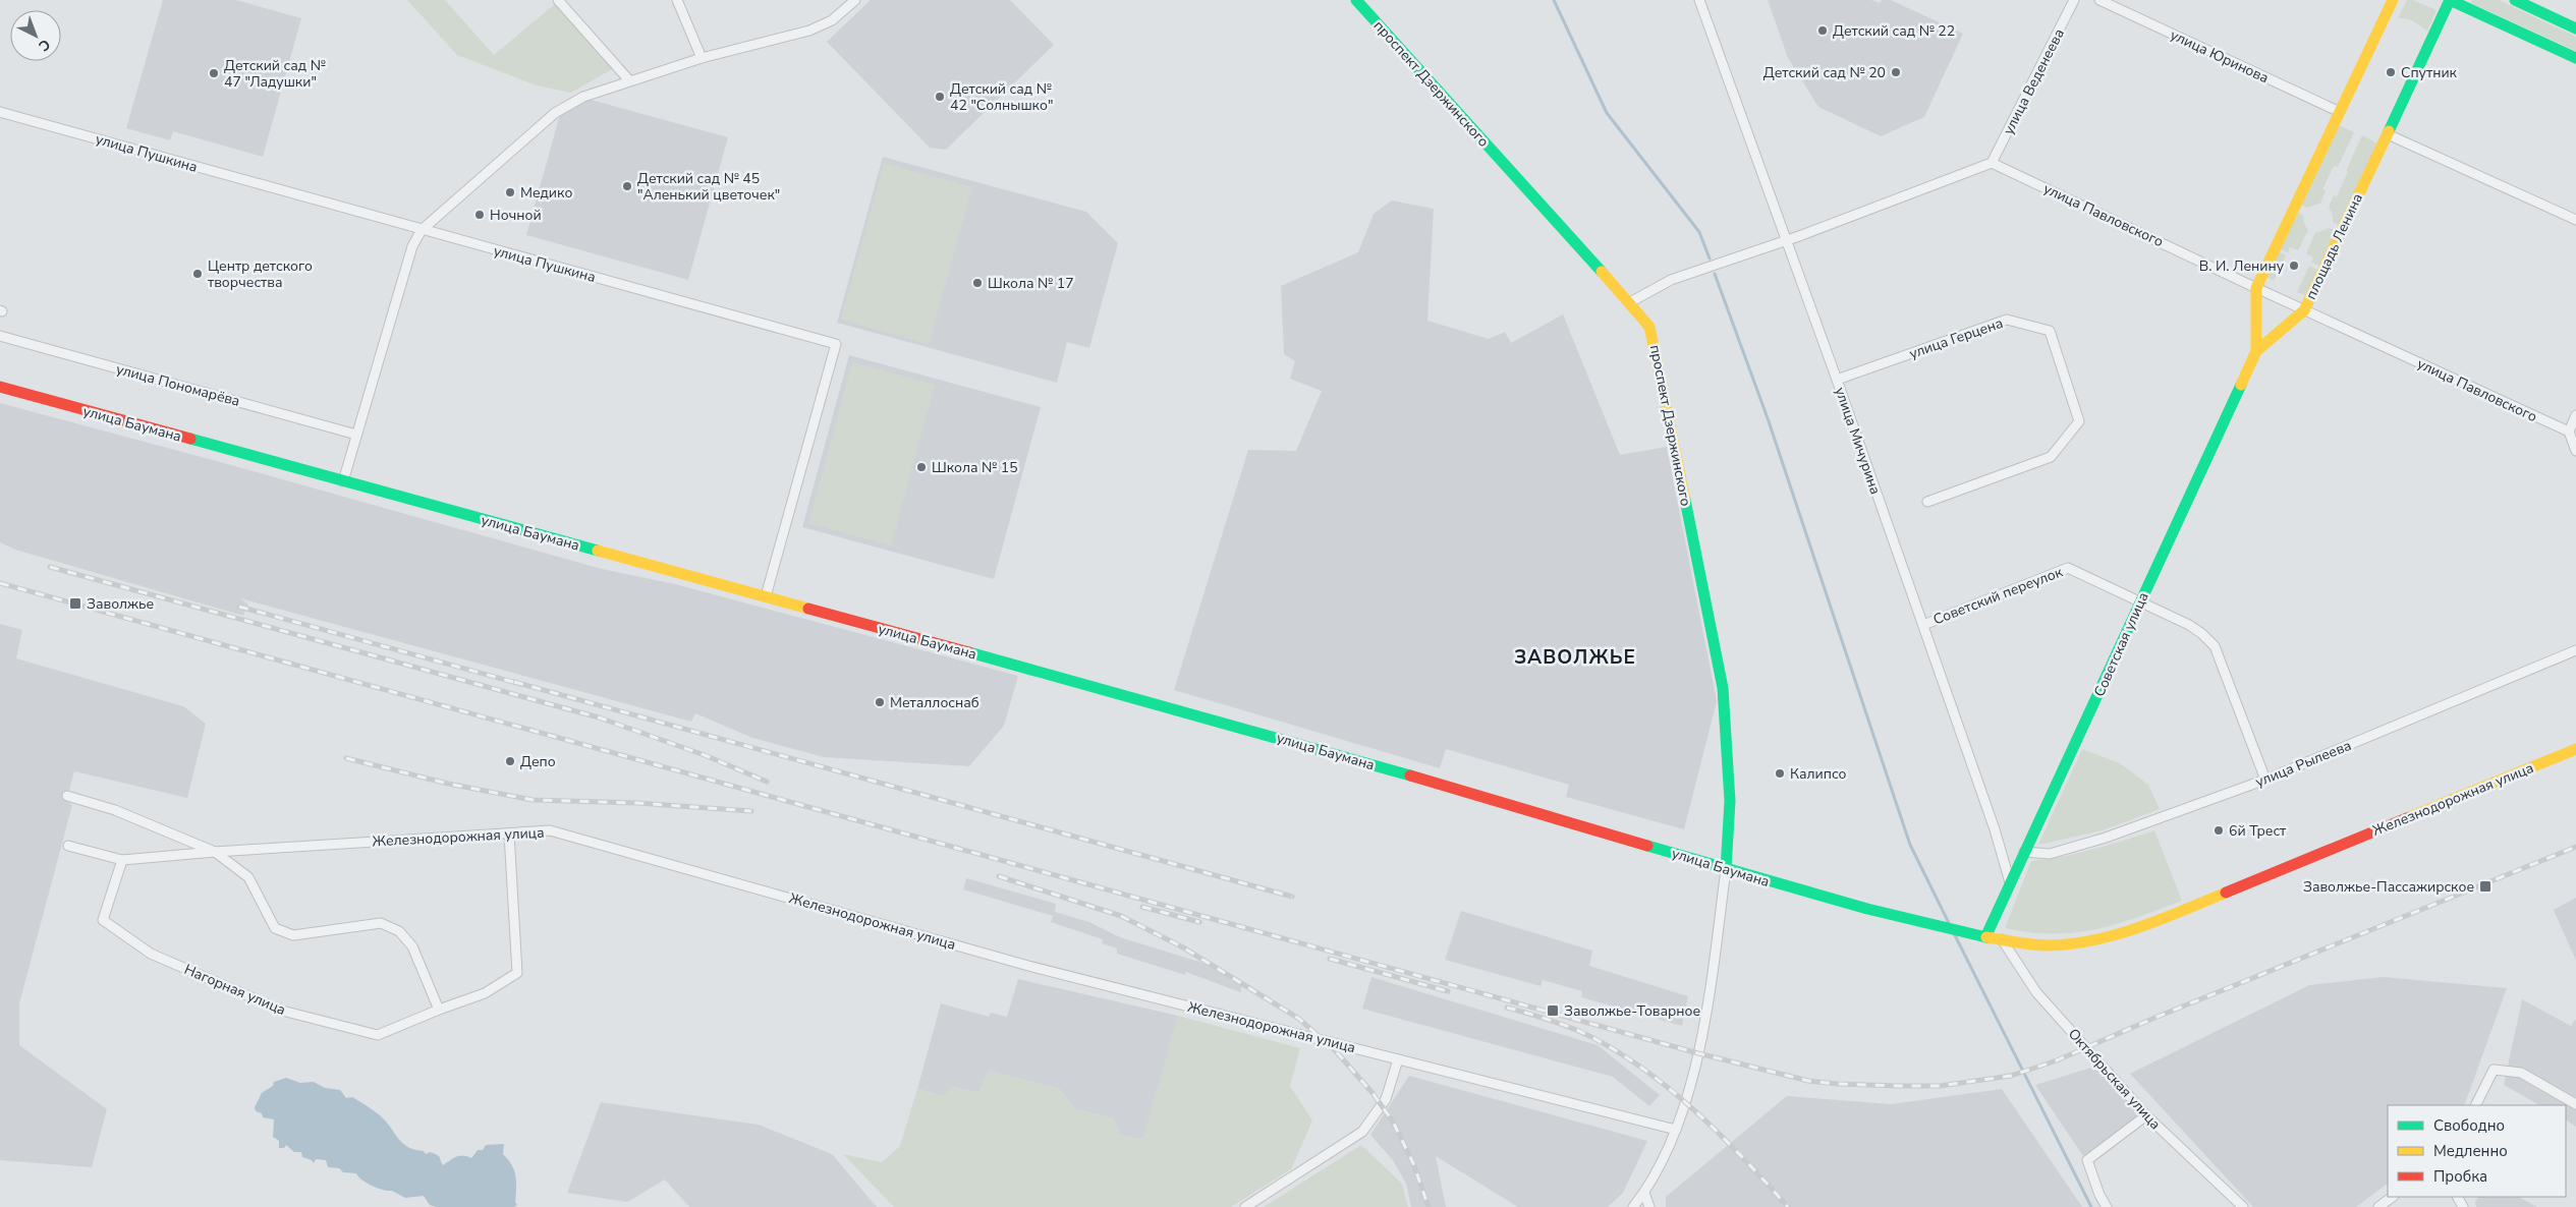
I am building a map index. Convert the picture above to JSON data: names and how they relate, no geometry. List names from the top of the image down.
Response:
{
  "streets": {
    "main road": [
      "проспект Дзержинского",
      "площадь Ленина",
      "улица Баумана",
      "Советская улица",
      "Железнодорожная улица"
    ],
    "street": [
      "улица Юринова",
      "улица Веденеева",
      "улица Пушкина",
      "улица Павловского",
      "улица Герцена",
      "улица Пономарёва",
      "улица Мичурина",
      "Советский переулок",
      "улица Рылеева",
      "Нагорная улица",
      "Октябрьская улица"
    ]
  },
  "crossings": [
    ["улица Веденеева", "улица Павловского"],
    ["проспект Дзержинского", "улица Баумана"],
    ["улица Пушкина", "улица Баумана"],
    ["улица Павловского", "площадь Ленина"],
    ["площадь Ленина", "Советская улица"],
    ["улица Герцена", "улица Мичурина"],
    ["улица Баумана", "Советская улица"],
    ["улица Баумана", "Железнодорожная улица"],
    ["улица Баумана", "Октябрьская улица"],
    ["улица Мичурина", "Советский переулок"],
    ["улица Мичурина", "Советская улица"],
    ["Советский переулок", "Советская улица"],
    ["Советский переулок", "улица Рылеева"],
    ["Советская улица", "улица Рылеева"],
    ["Железнодорожная улица", "Октябрьская улица"]
  ],
  "districts": ["ЗАВОЛЖЬЕ"],
  "places": {
    "other": [
      "Детский сад № 22",
      "Детский сад № 20",
      "Спутник",
      "Детский сад № 47 \"Ладушки\"",
      "Детский сад № 42 \"Солнышко\"",
      "Детский сад № 45 \"Аленький цветочек\"",
      "Медико",
      "Ночной",
      "В. И. Ленину",
      "Центр детского творчества",
      "Школа № 17",
      "Школа № 15",
      "Металлоснаб",
      "Депо",
      "Калипсо",
      "6й Трест"
    ],
    "transit": ["Заволжье", "Заволжье-Пассажирское", "Заволжье-Товарное"]
  },
  "legend": ["Свободно", "Медленно", "Пробка"],
  "north": "bottom right"
}
